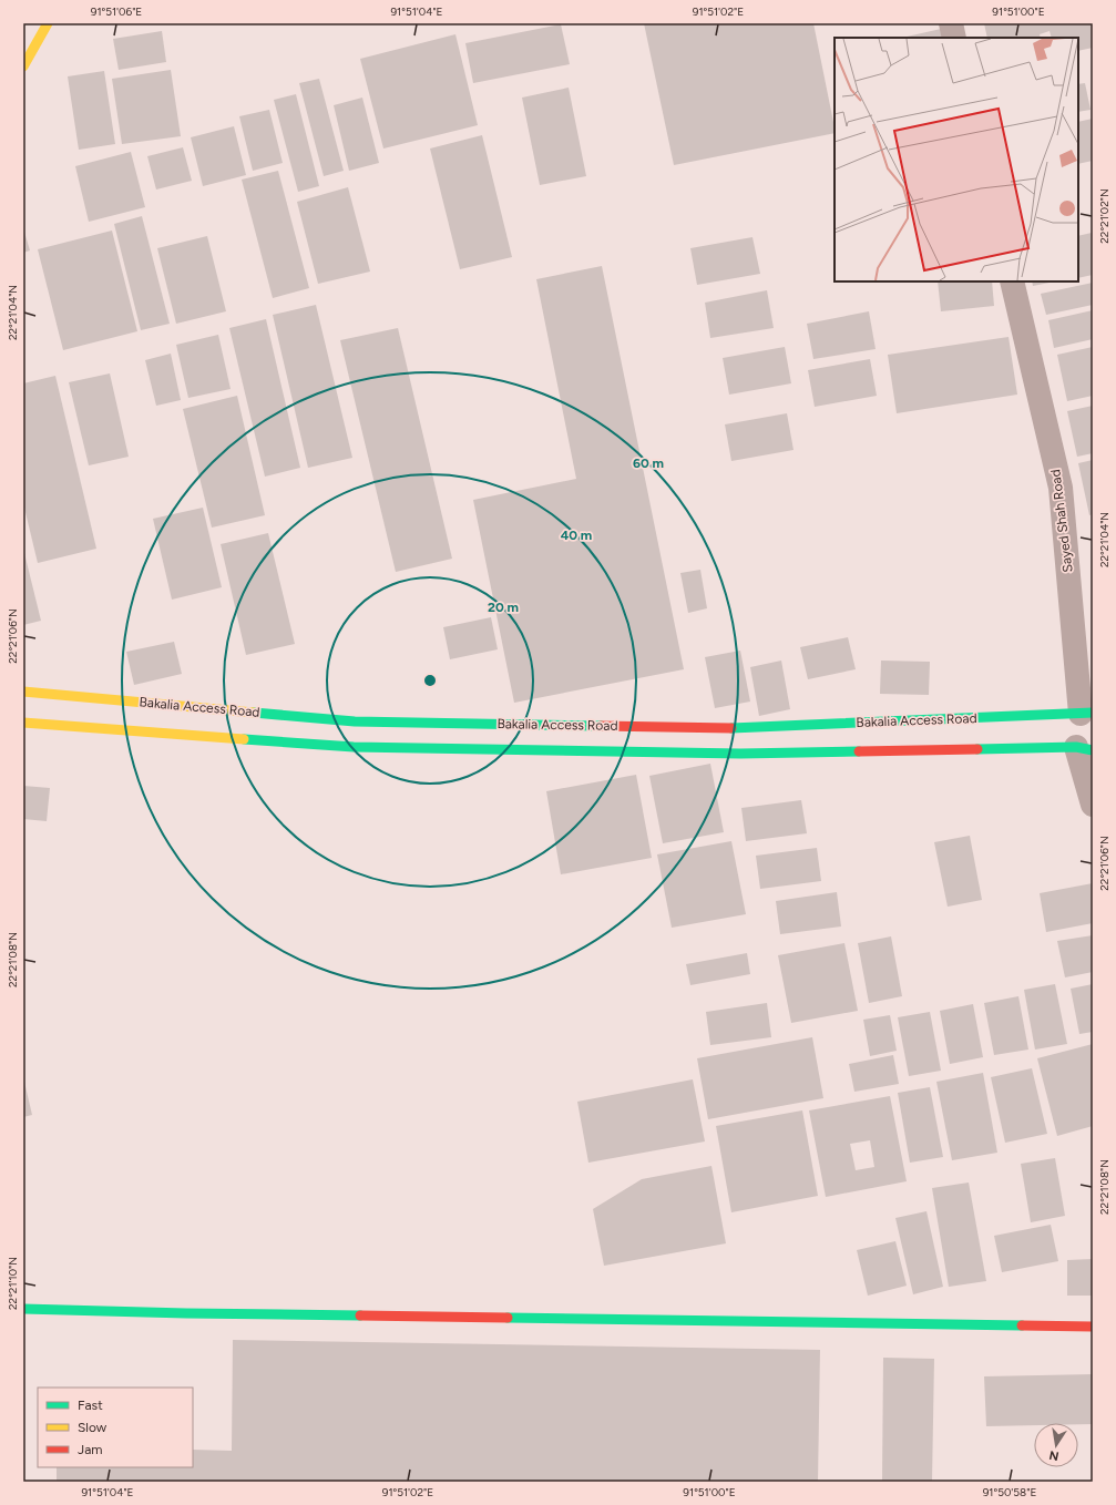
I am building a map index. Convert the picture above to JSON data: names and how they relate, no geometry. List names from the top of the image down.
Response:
{
  "streets": {
    "main road": ["Bakalia Access Road"],
    "street": ["Sayed Shah Road"]
  },
  "crossings": [
    ["Sayed Shah Road", "Bakalia Access Road"]
  ],
  "legend": ["Fast", "Slow", "Jam"],
  "north": "bottom",
  "coordinates": [
    "91°51'06\"E",
    "91°51'04\"E",
    "91°51'02\"E",
    "91°51'00\"E",
    "22°21'02\"N",
    "22°21'04\"N",
    "22°21'06\"N",
    "22°21'08\"N",
    "22°21'10\"N",
    "91°50'58\"E"
  ],
  "rings": ["60 m", "40 m", "20 m"]
}
